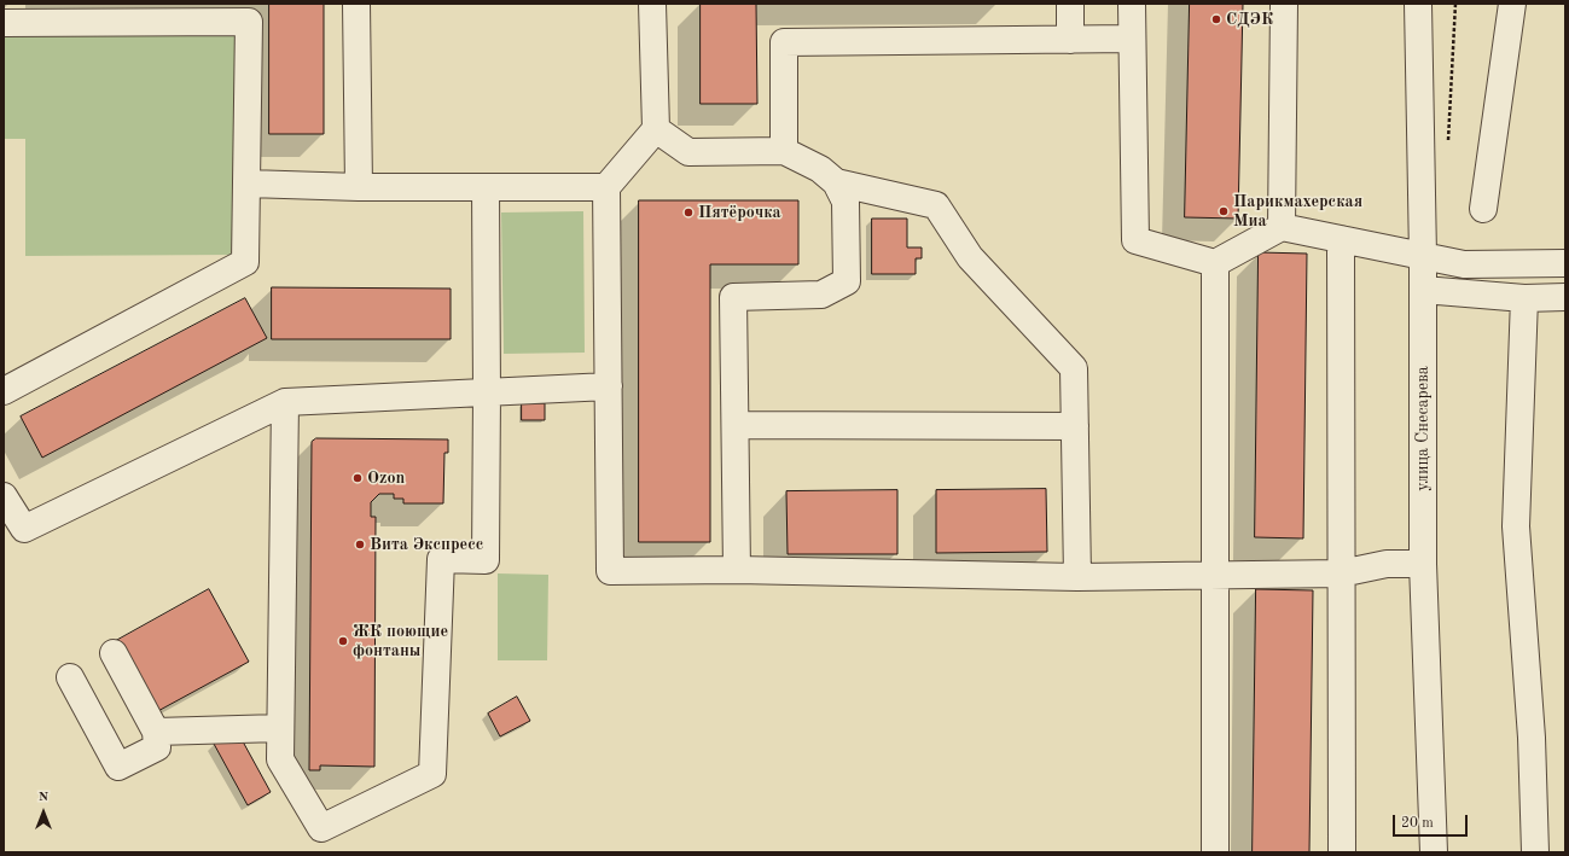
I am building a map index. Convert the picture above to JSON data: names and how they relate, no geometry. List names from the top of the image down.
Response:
{
  "streets": {
    "street": ["улица Снесарева"]
  },
  "places": [
    "СДЭК",
    "Парикмахерская Миа",
    "Пятёрочка",
    "Ozon",
    "Вита Экспресс",
    "ЖК поющие фонтаны"
  ],
  "scale_bar": "20 m",
  "north": "top"
}
